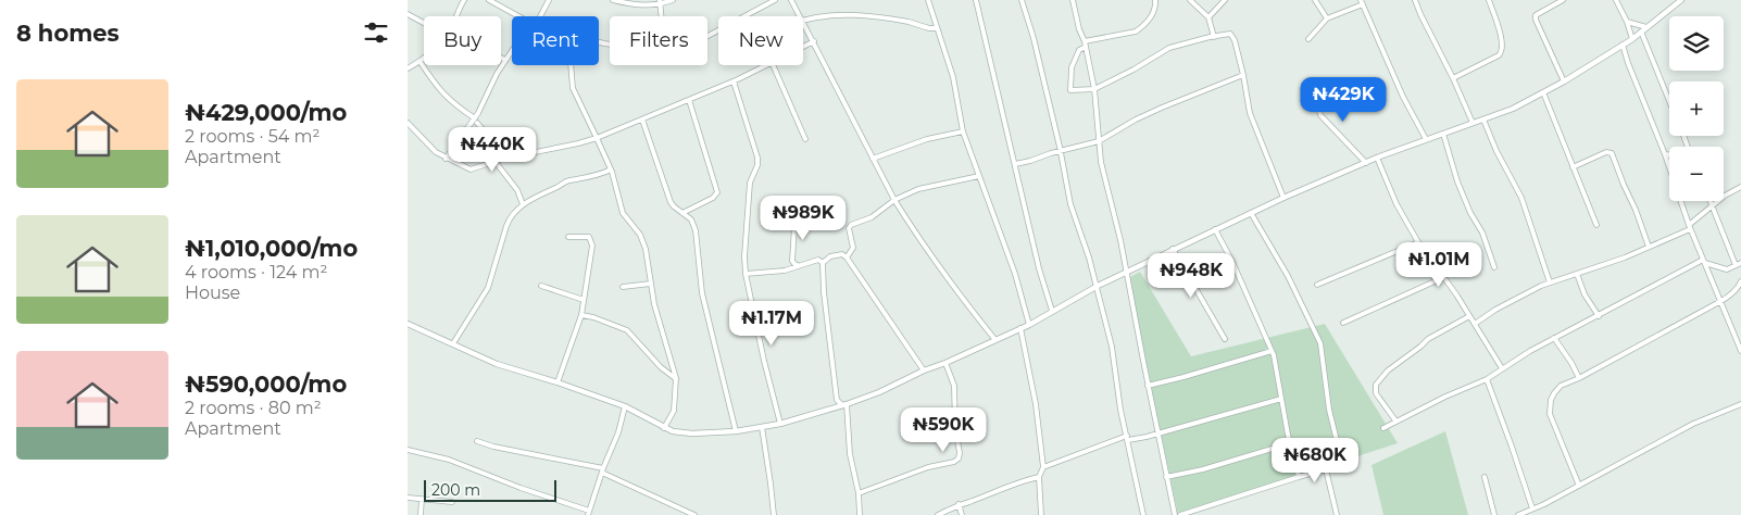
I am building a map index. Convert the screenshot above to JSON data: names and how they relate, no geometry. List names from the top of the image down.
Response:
{
  "scale_bar": "200 m",
  "page": {
    "heading": "8 homes",
    "map_buttons": ["+", "−"],
    "chip": [
      "Buy",
      "Rent",
      "Filters",
      "New"
    ],
    "list": [
      {
        "name": "₦429,000/mo",
        "note": "2 rooms · 54 m² · Apartment"
      },
      {
        "name": "₦1,010,000/mo",
        "note": "4 rooms · 124 m² · House"
      },
      {
        "name": "₦590,000/mo",
        "note": "2 rooms · 80 m² · Apartment"
      }
    ],
    "price": [
      "₦429K",
      "₦440K",
      "₦989K",
      "₦1.01M",
      "₦948K",
      "₦1.17M",
      "₦590K",
      "₦680K"
    ],
    "scale": "200 m"
  }
}
